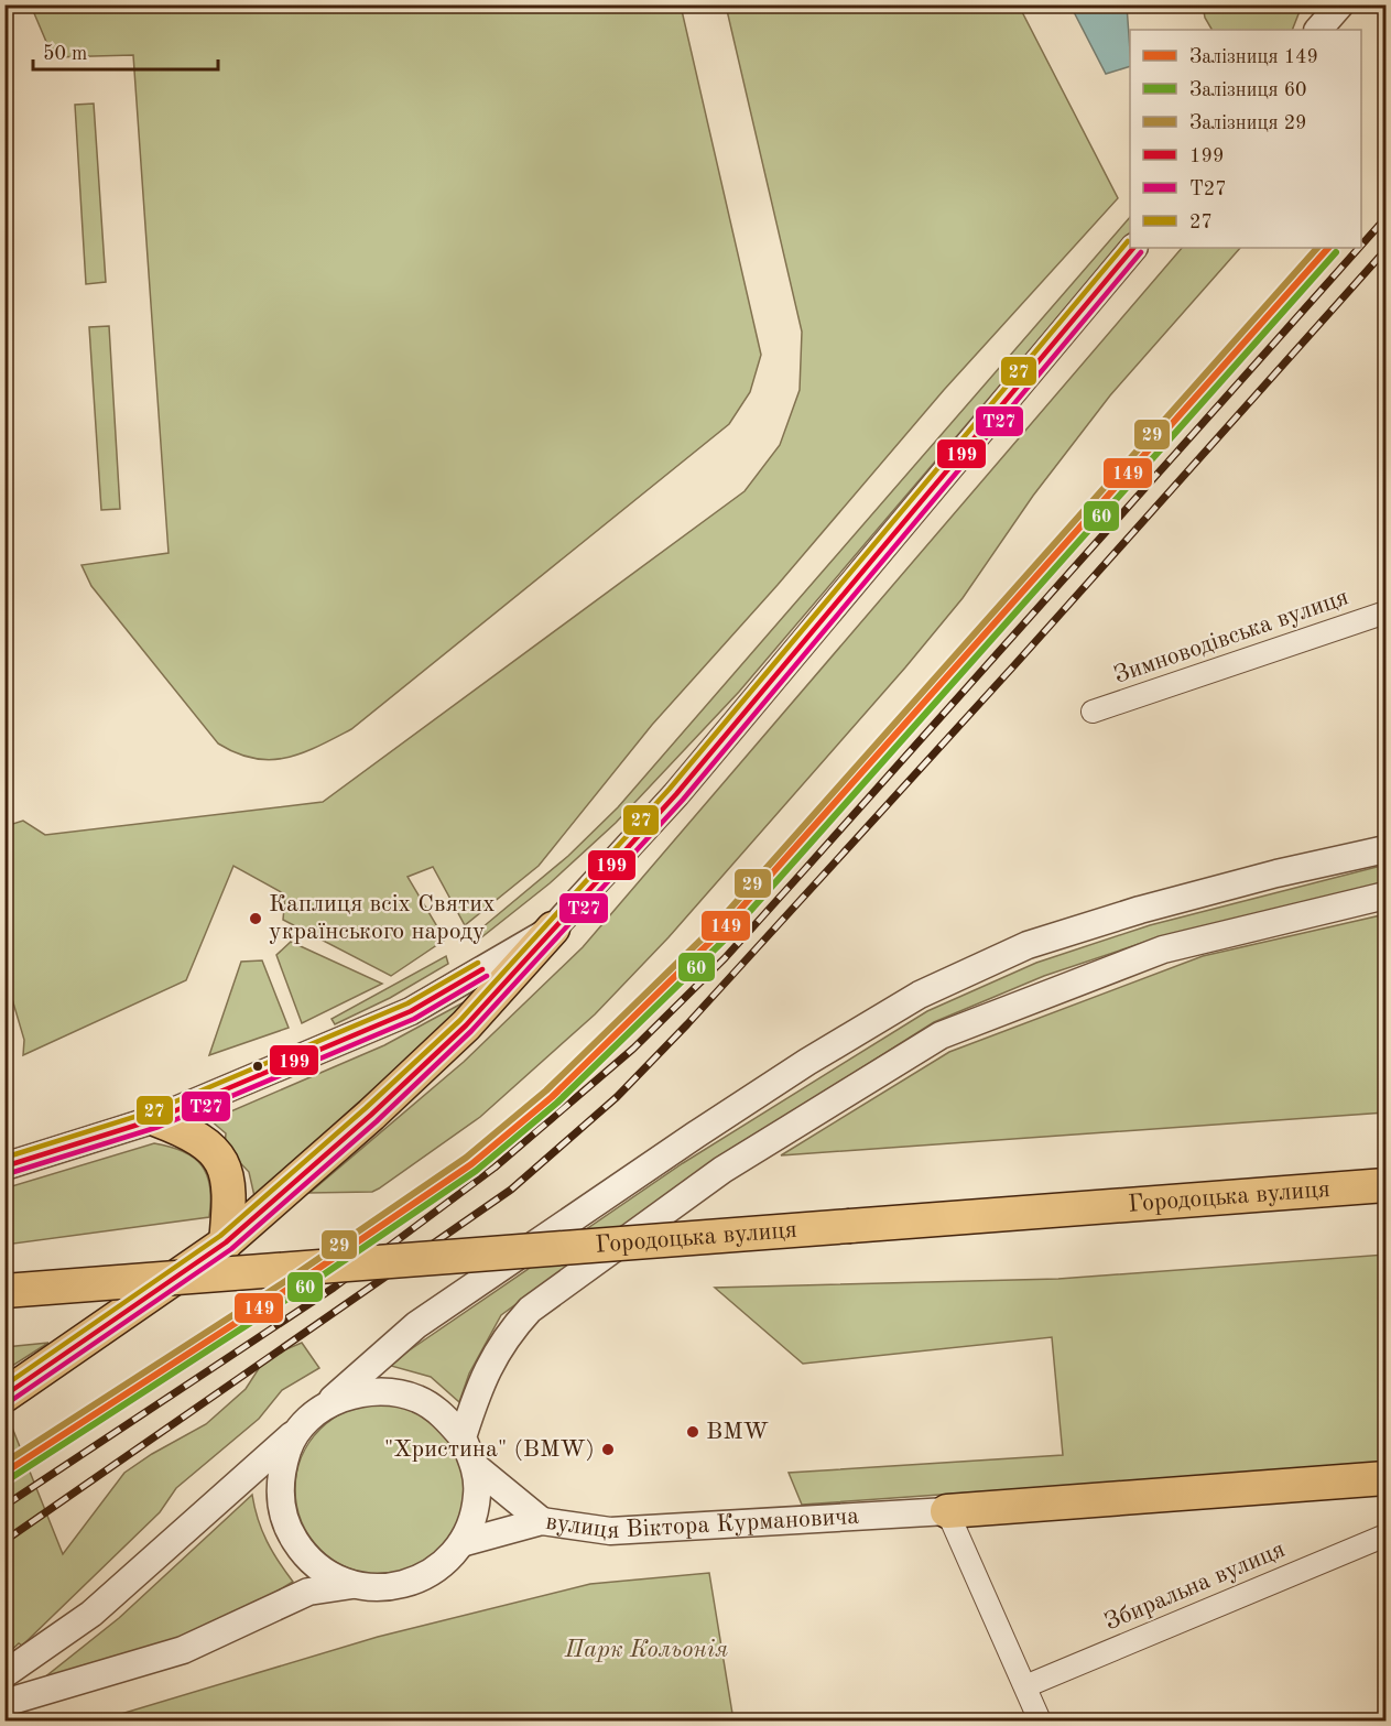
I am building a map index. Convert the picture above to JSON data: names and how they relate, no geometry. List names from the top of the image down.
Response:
{
  "streets": {
    "main road": ["Городоцька вулиця"],
    "street": ["Зимноводівська вулиця", "вулиця Віктора Курмановича", "Збиральна вулиця"]
  },
  "parks": ["Парк Кольонія"],
  "places": ["Каплиця всіх Святих українського народу", "BMW", "\"Христина\" (BMW)"],
  "lines": [
    "transit line 27",
    "rail line 149",
    "rail line 29",
    "transit line 199",
    "rail line 60",
    "transit line Т27"
  ],
  "legend": [
    "Залізниця 149",
    "Залізниця 60",
    "Залізниця 29",
    "199",
    "Т27",
    "27"
  ],
  "scale_bar": "50 m"
}
